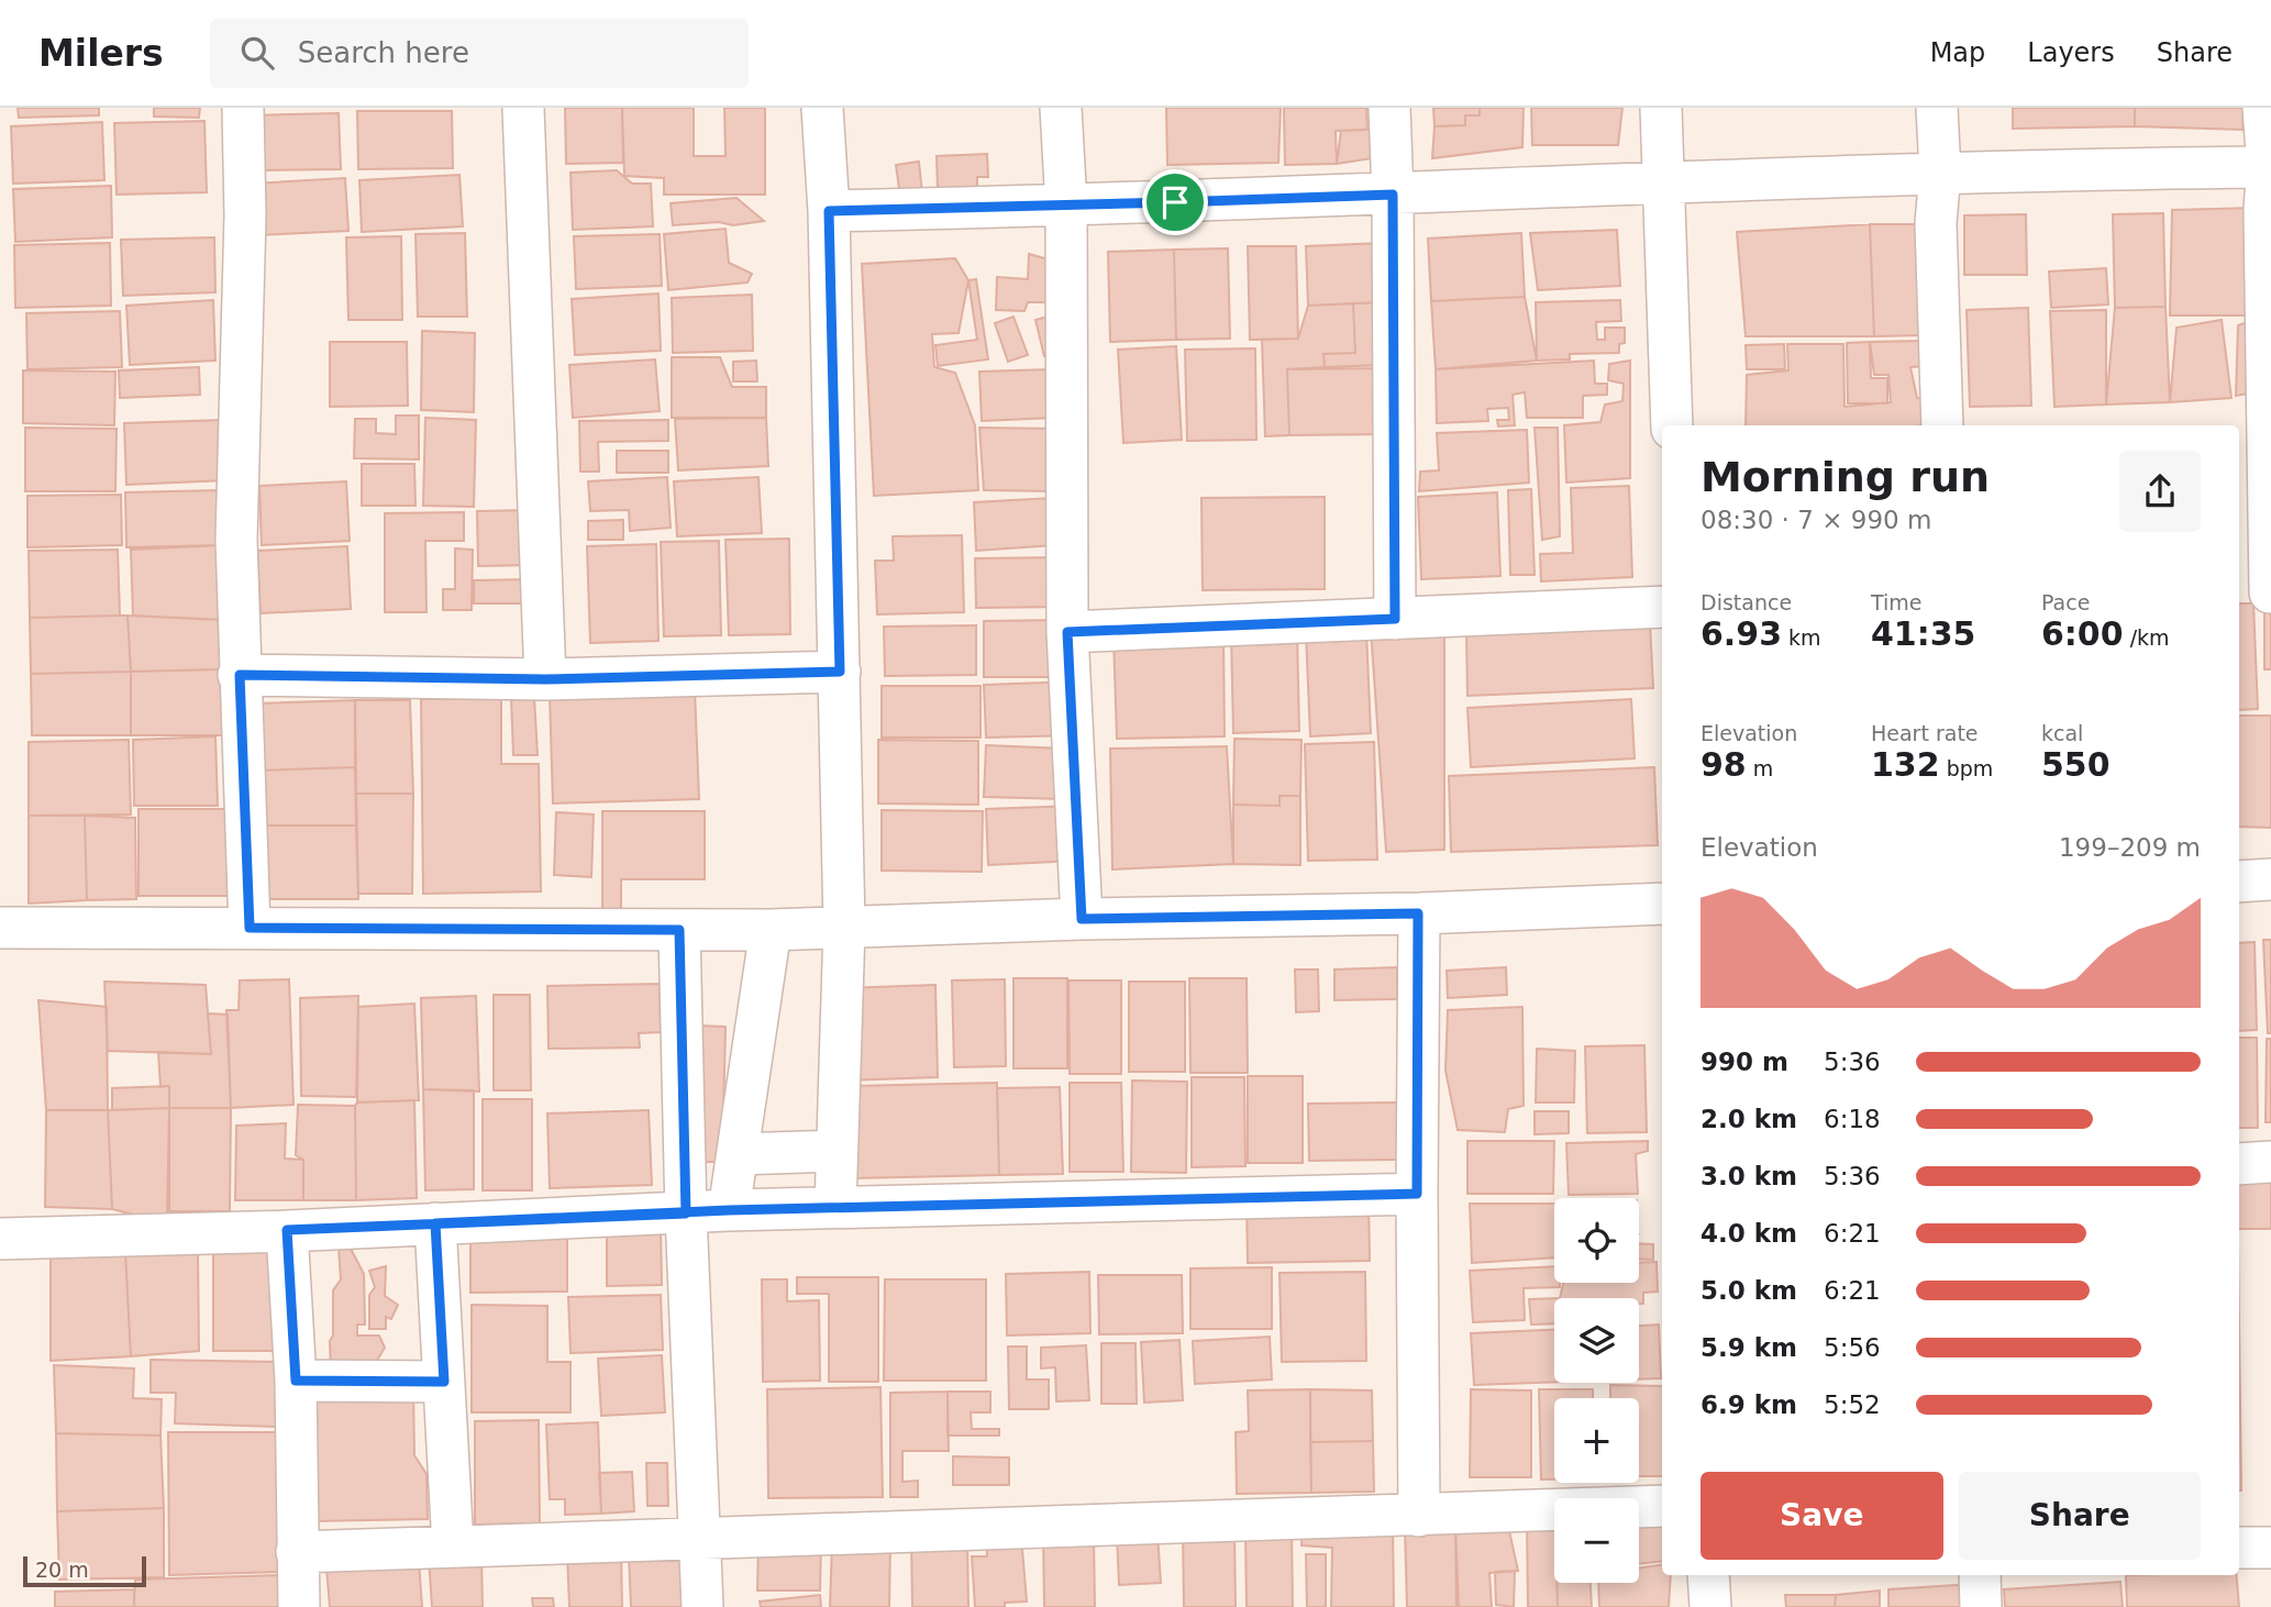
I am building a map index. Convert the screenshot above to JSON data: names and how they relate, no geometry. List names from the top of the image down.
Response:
{
  "scale_bar": "20 m",
  "page": {
    "header": "Milers",
    "search": "Search here",
    "nav": ["Map", "Layers", "Share"],
    "heading": ["Morning run", "08:30 · 7 × 990 m"],
    "stats": [
      ["Distance", "6.93 km"],
      ["Time", "41:35"],
      ["Pace", "6:00 /km"],
      ["Elevation", "98 m"],
      ["Heart rate", "132 bpm"],
      ["kcal", "550"]
    ],
    "chart": ["Elevation", "199–209 m"],
    "list": [
      {
        "name": "990 m",
        "note": "5:36"
      },
      {
        "name": "2.0 km",
        "note": "6:18"
      },
      {
        "name": "3.0 km",
        "note": "5:36"
      },
      {
        "name": "4.0 km",
        "note": "6:21"
      },
      {
        "name": "5.0 km",
        "note": "6:21"
      },
      {
        "name": "5.9 km",
        "note": "5:56"
      },
      {
        "name": "6.9 km",
        "note": "5:52"
      }
    ],
    "map_buttons": ["+", "−"],
    "buttons": ["Save", "Share"],
    "scale": "20 m"
  }
}
